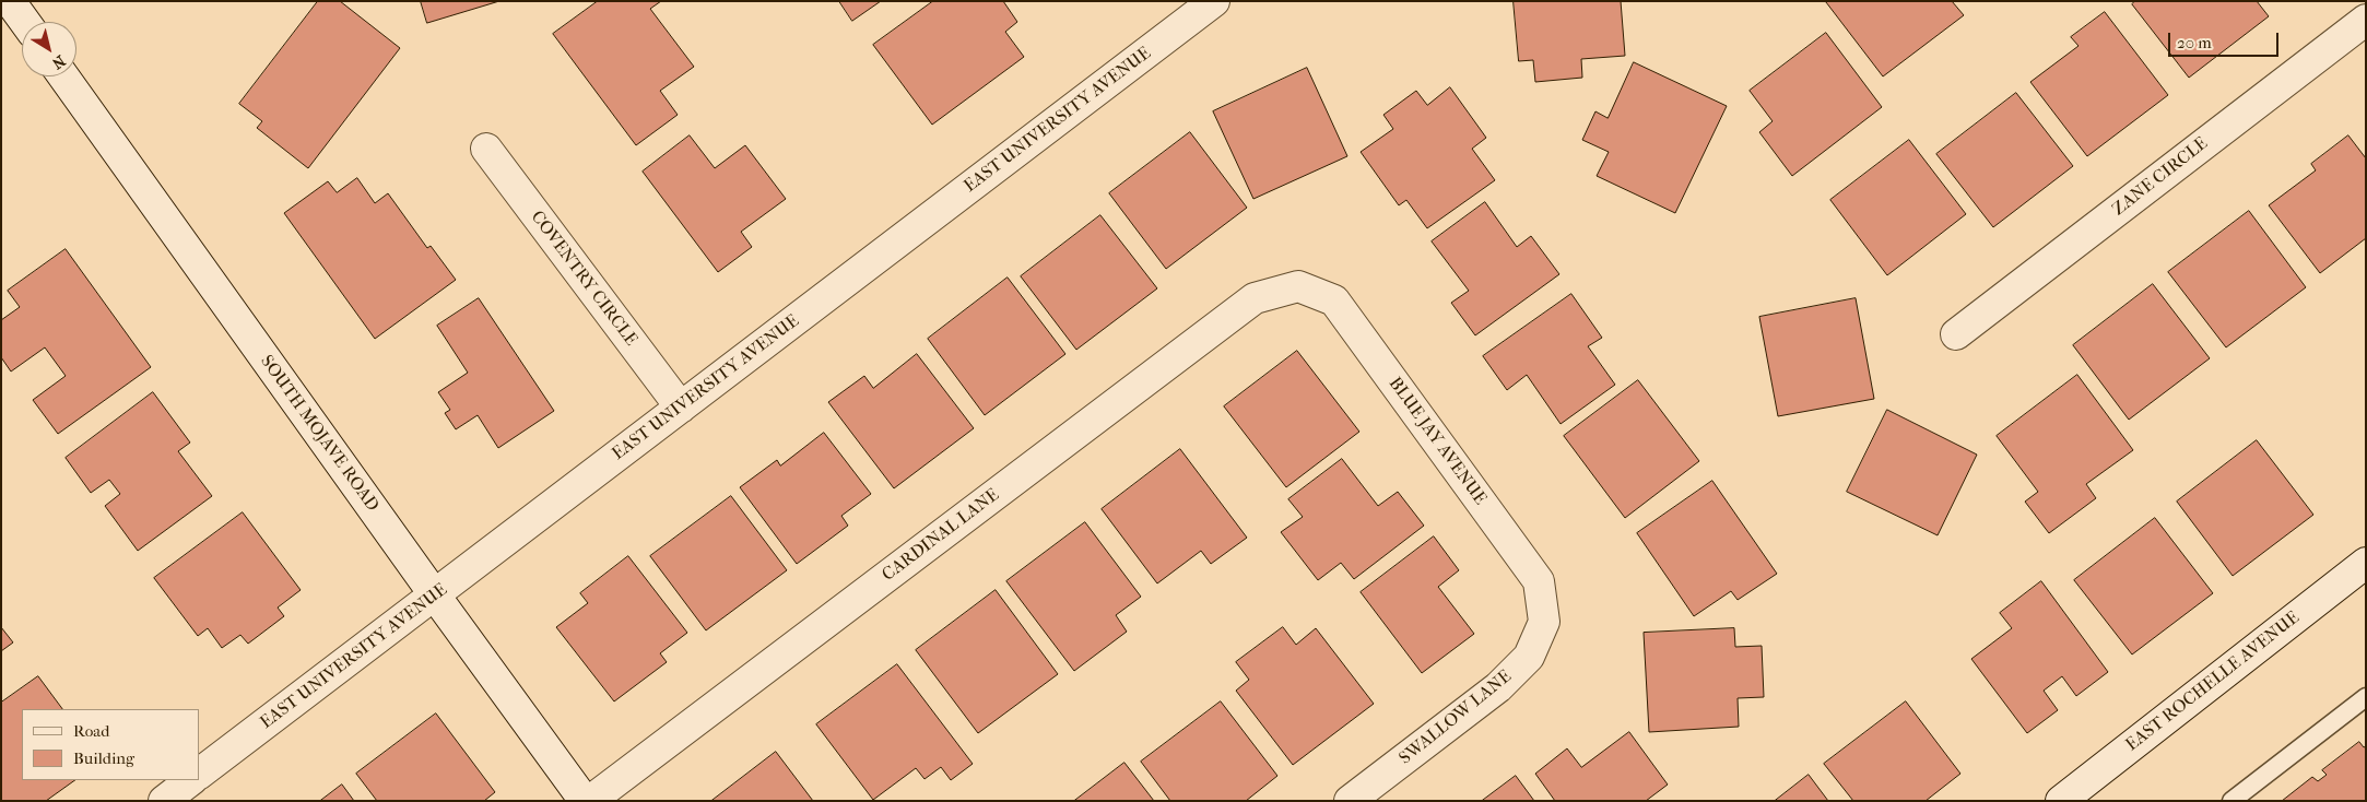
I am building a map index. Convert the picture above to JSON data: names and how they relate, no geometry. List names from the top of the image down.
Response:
{
  "streets": {
    "street": [
      "EAST UNIVERSITY AVENUE",
      "ZANE CIRCLE",
      "COVENTRY CIRCLE",
      "SOUTH MOJAVE ROAD",
      "BLUE JAY AVENUE",
      "CARDINAL LANE",
      "EAST ROCHELLE AVENUE",
      "SWALLOW LANE"
    ]
  },
  "crossings": [
    ["EAST UNIVERSITY AVENUE", "COVENTRY CIRCLE"],
    ["EAST UNIVERSITY AVENUE", "SOUTH MOJAVE ROAD"],
    ["BLUE JAY AVENUE", "CARDINAL LANE"],
    ["BLUE JAY AVENUE", "SWALLOW LANE"]
  ],
  "legend": ["Road", "Building"],
  "scale_bar": "20 m",
  "north": "bottom right"
}
